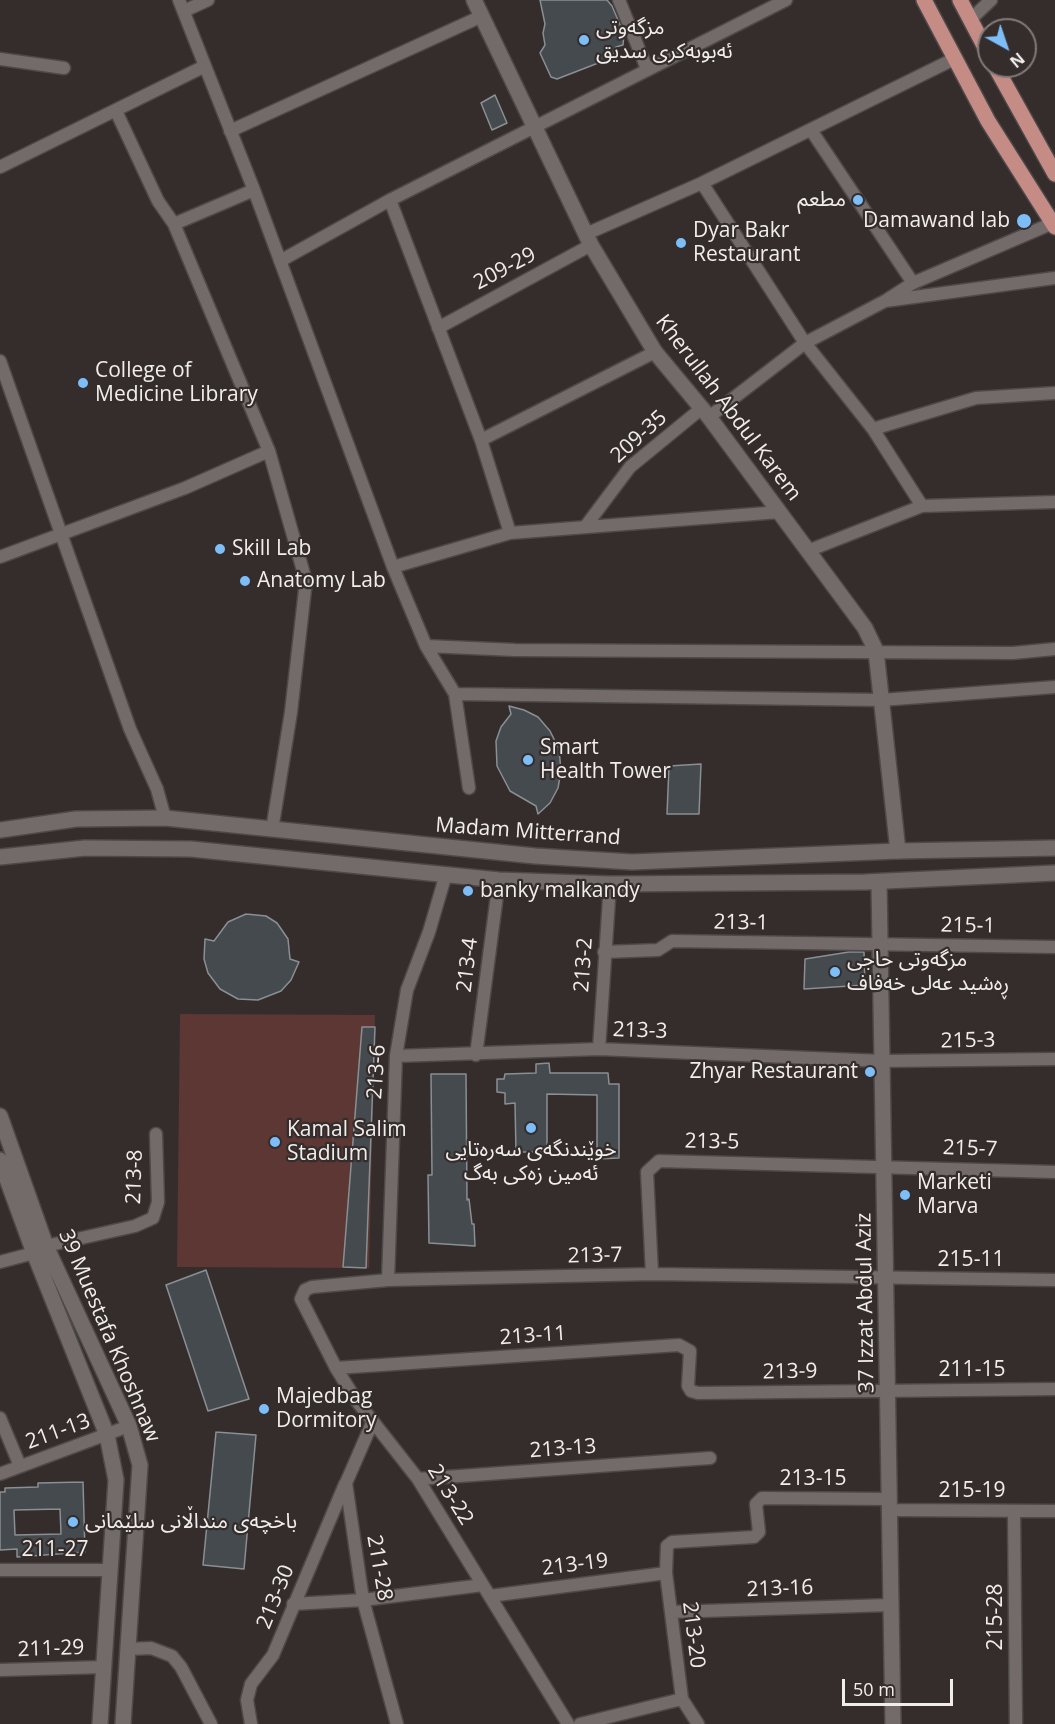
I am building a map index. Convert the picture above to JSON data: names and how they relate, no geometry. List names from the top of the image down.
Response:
{
  "streets": {
    "main road": [
      "Kherullah Abdul Karem",
      "Madam Mitterrand",
      "37 Izzat Abdul Aziz",
      "39 Muestafa Khoshnaw"
    ],
    "street": [
      "209-29",
      "209-35",
      "213-1",
      "215-1",
      "213-4",
      "213-2",
      "213-3",
      "215-3",
      "213-6",
      "213-5",
      "215-7",
      "213-8",
      "213-7",
      "215-11",
      "213-11",
      "211-15",
      "213-9",
      "211-13",
      "213-13",
      "213-15",
      "215-19",
      "213-22",
      "211-27",
      "213-19",
      "211-28",
      "213-16",
      "213-30",
      "215-28",
      "213-20",
      "211-29"
    ]
  },
  "crossings": [
    ["209-29", "Kherullah Abdul Karem"],
    ["Kherullah Abdul Karem", "209-35"],
    ["Kherullah Abdul Karem", "Madam Mitterrand"],
    ["213-1", "215-1"],
    ["213-1", "213-2"],
    ["213-1", "37 Izzat Abdul Aziz"],
    ["215-1", "37 Izzat Abdul Aziz"],
    ["213-4", "213-3"],
    ["213-2", "213-3"],
    ["213-3", "215-3"],
    ["213-3", "213-6"],
    ["213-3", "37 Izzat Abdul Aziz"],
    ["215-3", "37 Izzat Abdul Aziz"],
    ["213-6", "213-7"],
    ["213-5", "215-7"],
    ["213-5", "213-7"],
    ["213-5", "37 Izzat Abdul Aziz"],
    ["215-7", "37 Izzat Abdul Aziz"],
    ["213-8", "39 Muestafa Khoshnaw"],
    ["213-7", "215-11"],
    ["213-7", "37 Izzat Abdul Aziz"],
    ["213-7", "213-22"],
    ["215-11", "37 Izzat Abdul Aziz"],
    ["37 Izzat Abdul Aziz", "211-15"],
    ["37 Izzat Abdul Aziz", "213-9"],
    ["37 Izzat Abdul Aziz", "213-15"],
    ["37 Izzat Abdul Aziz", "215-19"],
    ["37 Izzat Abdul Aziz", "213-16"],
    ["39 Muestafa Khoshnaw", "211-13"],
    ["39 Muestafa Khoshnaw", "211-27"],
    ["39 Muestafa Khoshnaw", "211-29"],
    ["213-11", "213-9"],
    ["213-11", "213-22"],
    ["211-15", "213-9"],
    ["213-13", "213-22"],
    ["213-15", "215-19"],
    ["213-15", "213-20"],
    ["215-19", "215-28"],
    ["213-22", "213-19"],
    ["213-19", "211-28"],
    ["213-19", "213-30"],
    ["213-19", "213-20"],
    ["211-28", "213-30"],
    ["213-16", "213-20"]
  ],
  "places": [
    "مزگەوتی ئەبوبەکری سدیق",
    "مطعم",
    "Damawand lab",
    "Dyar Bakr Restaurant",
    "College of Medicine Library",
    "Skill Lab",
    "Anatomy Lab",
    "Smart Health Tower",
    "banky malkandy",
    "مزگەوتی حاجی ڕەشید عەلی خەفاف",
    "Zhyar Restaurant",
    "خوێندنگەی سەرەتایی ئەمین زەکی بەگ",
    "Kamal Salim Stadium",
    "Marketi Marva",
    "Majedbag Dormitory",
    "باخچەی منداڵانی سلێمانی"
  ],
  "scale_bar": "50 m",
  "north": "bottom right"
}
